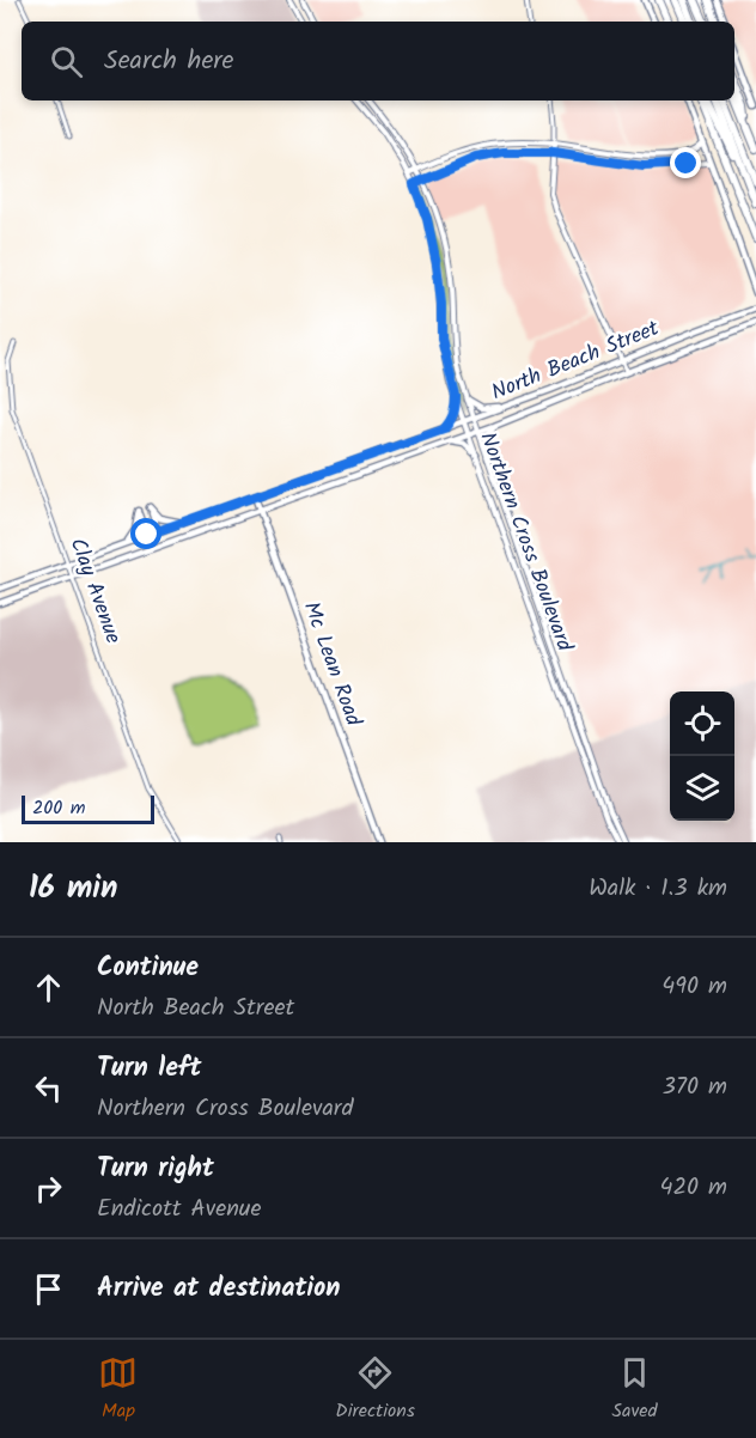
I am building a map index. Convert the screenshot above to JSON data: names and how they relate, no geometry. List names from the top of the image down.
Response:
{
  "streets": {
    "main road": ["North Beach Street", "Mc Lean Road"],
    "street": ["Northern Cross Boulevard", "Clay Avenue"]
  },
  "crossings": [
    ["North Beach Street", "Northern Cross Boulevard"],
    ["North Beach Street", "Clay Avenue"],
    ["North Beach Street", "Mc Lean Road"]
  ],
  "scale_bar": "200 m",
  "page": {
    "search": "Search here",
    "scale": "200 m",
    "heading": ["16 min", "Walk · 1.3 km"],
    "list": [
      ["Continue", "North Beach Street", "490 m"],
      ["Turn left", "Northern Cross Boulevard", "370 m"],
      ["Turn right", "Endicott Avenue", "420 m"],
      "Arrive at destination"
    ],
    "nav": ["Map", "Directions", "Saved"]
  }
}
